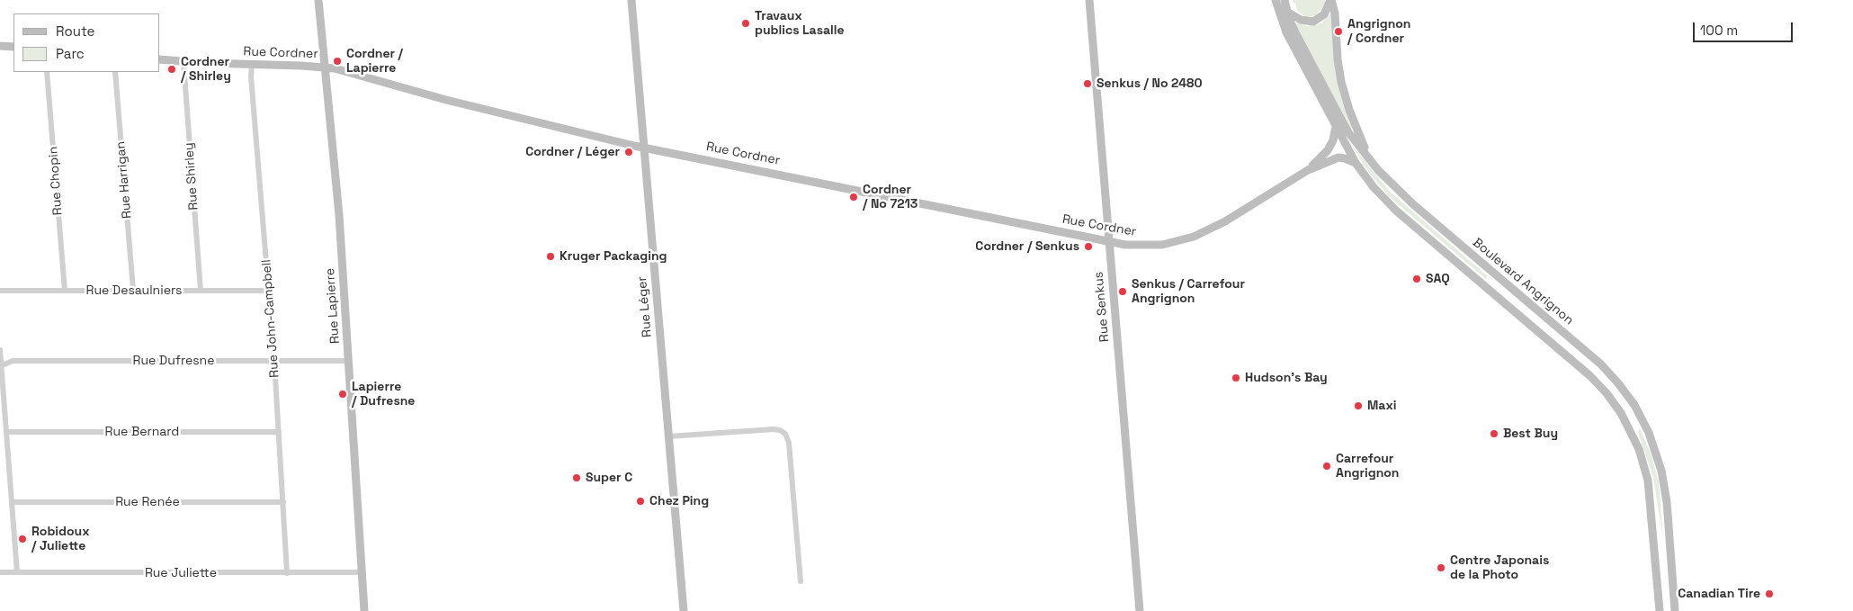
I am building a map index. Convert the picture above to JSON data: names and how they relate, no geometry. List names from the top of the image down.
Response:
{
  "streets": {
    "street": [
      "Rue Cordner",
      "Rue Shirley",
      "Rue Harrigan",
      "Rue Chopin",
      "Boulevard Angrignon",
      "Rue Desaulniers",
      "Rue Lapierre",
      "Rue Léger",
      "Rue Senkus",
      "Rue John-Campbell",
      "Rue Dufresne",
      "Rue Bernard",
      "Rue Renée",
      "Rue Juliette"
    ]
  },
  "crossings": [
    ["Rue Cordner", "Rue Shirley"],
    ["Rue Cordner", "Rue Lapierre"],
    ["Rue Cordner", "Rue Léger"],
    ["Rue Cordner", "Rue Senkus"],
    ["Rue Cordner", "Rue John-Campbell"],
    ["Rue Shirley", "Rue Desaulniers"],
    ["Rue Harrigan", "Rue Desaulniers"],
    ["Rue Chopin", "Rue Desaulniers"],
    ["Rue Desaulniers", "Rue John-Campbell"],
    ["Rue Lapierre", "Rue Dufresne"],
    ["Rue Lapierre", "Rue Juliette"],
    ["Rue John-Campbell", "Rue Dufresne"],
    ["Rue John-Campbell", "Rue Bernard"],
    ["Rue John-Campbell", "Rue Renée"],
    ["Rue John-Campbell", "Rue Juliette"]
  ],
  "places": [
    "Travaux publics Lasalle",
    "Angrignon / Cordner",
    "Cordner / Lapierre",
    "Cordner / Shirley",
    "Senkus / No 2480",
    "Cordner / Léger",
    "Cordner / No 7213",
    "Cordner / Senkus",
    "Kruger Packaging",
    "SAQ",
    "Senkus / Carrefour Angrignon",
    "Hudson's Bay",
    "Lapierre / Dufresne",
    "Maxi",
    "Best Buy",
    "Carrefour Angrignon",
    "Super C",
    "Chez Ping",
    "Robidoux / Juliette",
    "Centre Japonais de la Photo",
    "Canadian Tire"
  ],
  "legend": ["Route", "Parc"],
  "scale_bar": "100 m"
}
